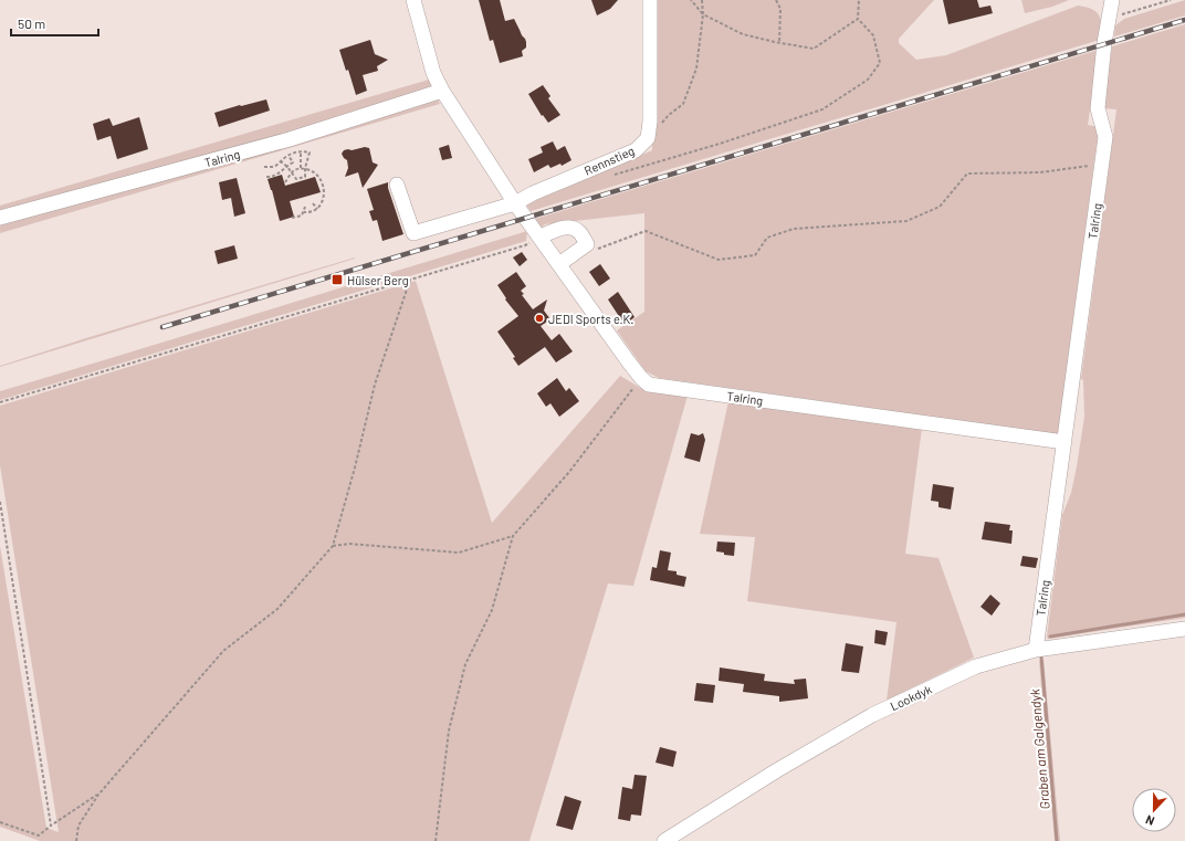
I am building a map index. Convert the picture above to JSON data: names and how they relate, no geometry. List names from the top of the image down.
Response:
{
  "streets": {
    "street": ["Talring", "Rennstieg", "Lookdyk"]
  },
  "crossings": [
    ["Talring", "Rennstieg"],
    ["Talring", "Lookdyk"]
  ],
  "water": ["Graben am Galgendyk"],
  "places": {
    "transit": ["Hülser Berg"],
    "other": ["JEDI Sports e.K."]
  },
  "scale_bar": "50 m",
  "north": "bottom"
}
